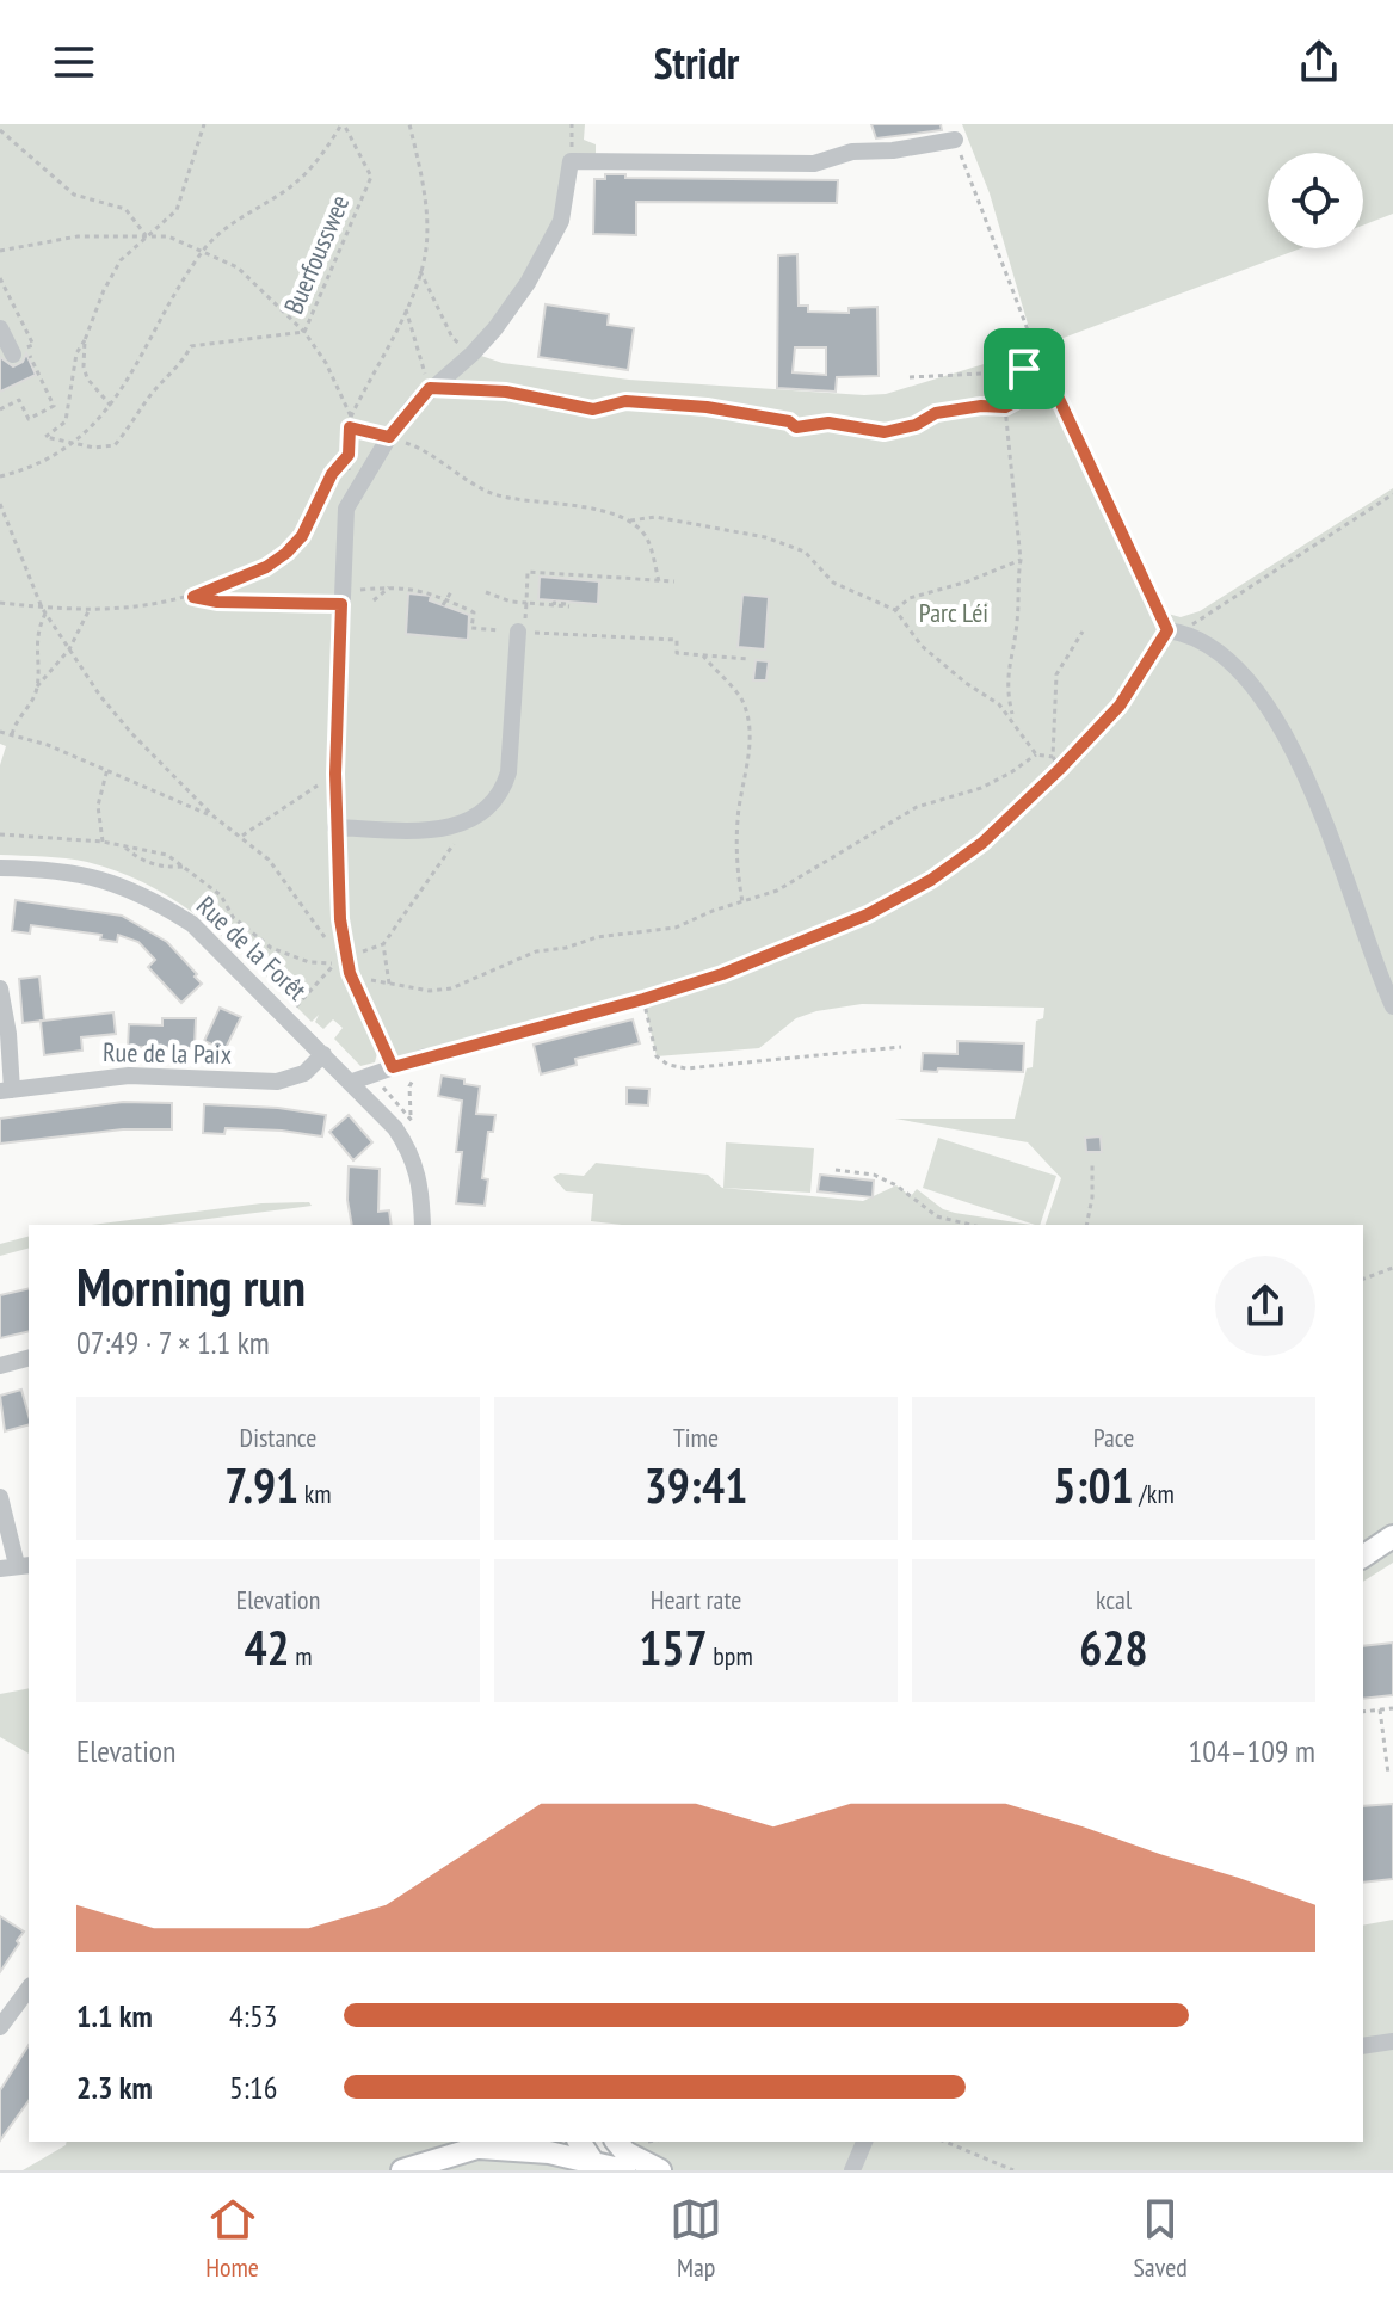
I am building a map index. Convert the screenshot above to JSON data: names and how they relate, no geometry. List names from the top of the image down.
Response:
{
  "streets": {
    "street": ["Rue de la Forêt", "Rue de la Paix"],
    "path": ["Buerfousswee"]
  },
  "crossings": [
    ["Rue de la Forêt", "Rue de la Paix"]
  ],
  "parks": ["Parc Léi"],
  "page": {
    "header": "Stridr",
    "heading": ["Morning run", "07:49 · 7 × 1.1 km"],
    "stats": [
      ["Distance", "7.91 km"],
      ["Time", "39:41"],
      ["Pace", "5:01 /km"],
      ["Elevation", "42 m"],
      ["Heart rate", "157 bpm"],
      ["kcal", "628"]
    ],
    "chart": ["Elevation", "104–109 m"],
    "list": [
      {
        "name": "1.1 km",
        "note": "4:53"
      },
      {
        "name": "2.3 km",
        "note": "5:16"
      }
    ],
    "tabs": ["Home", "Map", "Saved"]
  }
}
